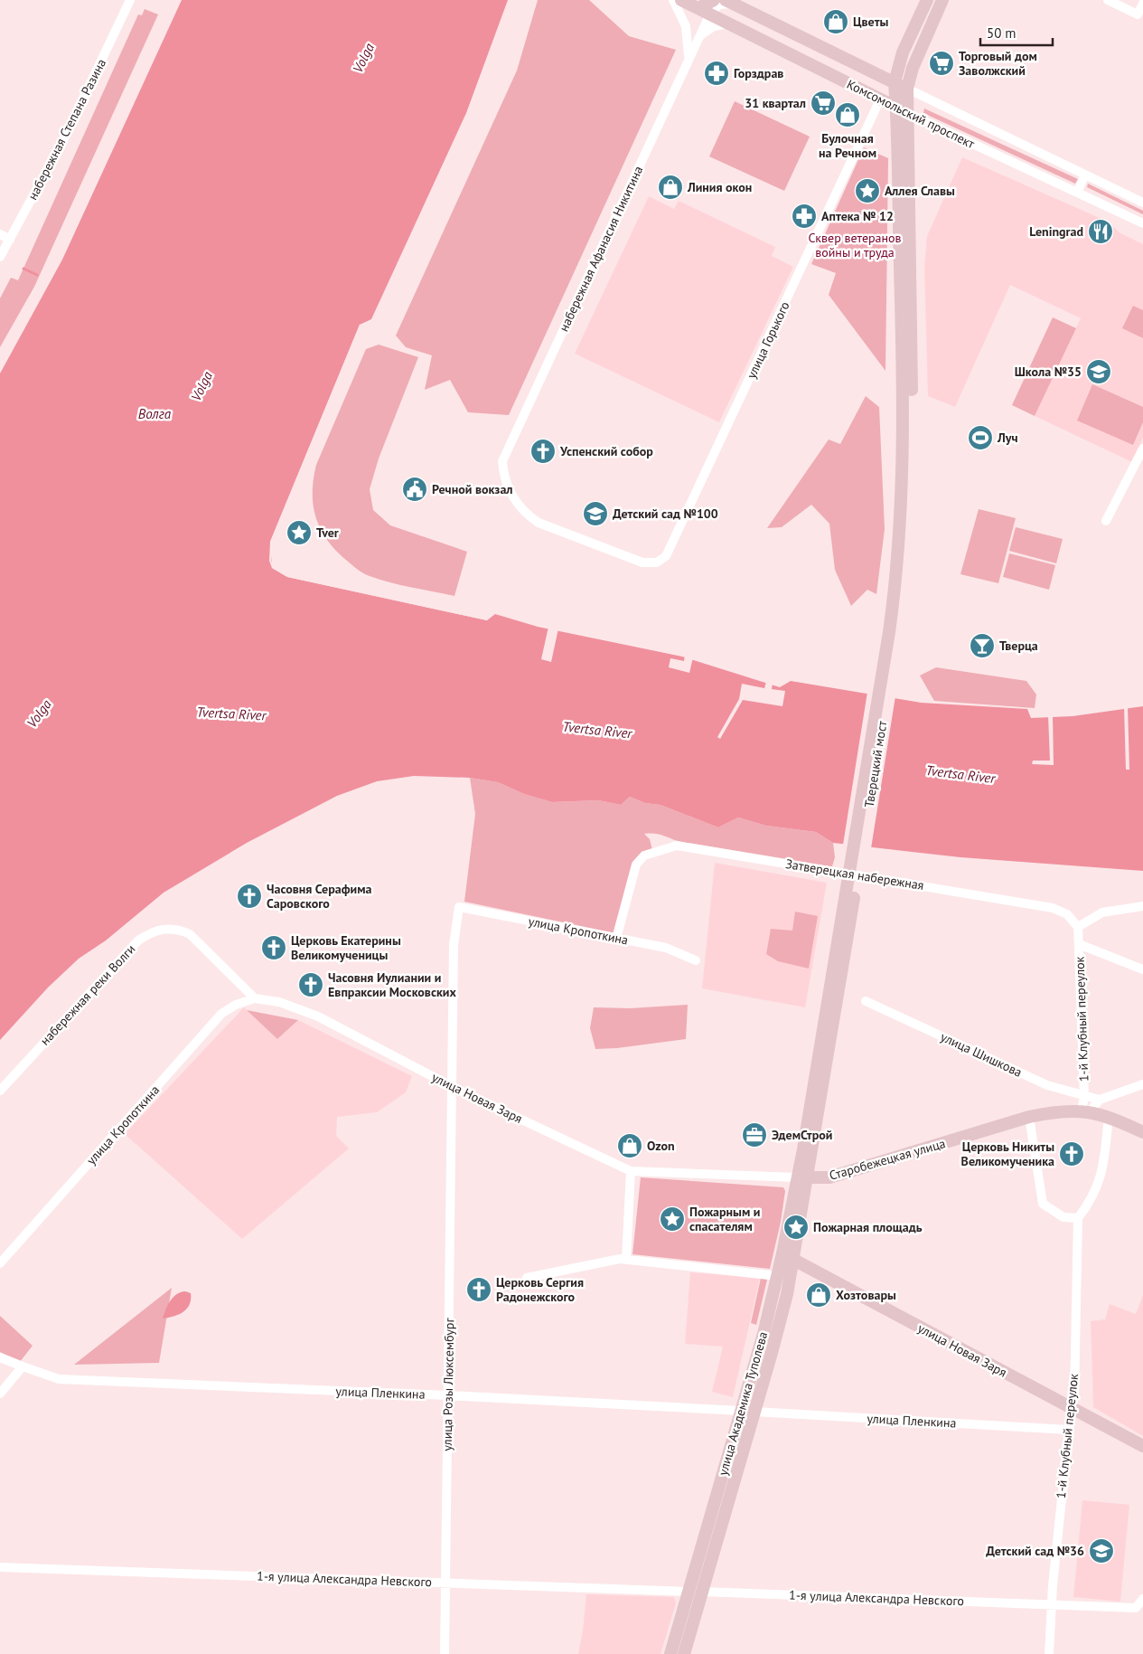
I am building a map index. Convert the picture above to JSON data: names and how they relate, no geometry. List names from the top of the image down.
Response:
{
  "streets": {
    "main road": [
      "Комсомольский проспект",
      "Тверецкий мост",
      "улица Новая Заря",
      "Старобежецкая улица",
      "улица Академика Туполева"
    ],
    "street": [
      "набережная Степана Разина",
      "набережная Афанасия Никитина",
      "улица Горького",
      "Затверецкая набережная",
      "улица Кропоткина",
      "набережная реки Волги",
      "1-й Клубный переулок",
      "улица Шишкова",
      "улица Розы Люксембург",
      "улица Пленкина",
      "1-я улица Александра Невского"
    ]
  },
  "crossings": [
    ["Комсомольский проспект", "набережная Афанасия Никитина"],
    ["Комсомольский проспект", "улица Горького"],
    ["Комсомольский проспект", "Тверецкий мост"],
    ["набережная Афанасия Никитина", "улица Горького"],
    ["Тверецкий мост", "улица Академика Туполева"],
    ["Затверецкая набережная", "улица Кропоткина"],
    ["Затверецкая набережная", "1-й Клубный переулок"],
    ["улица Кропоткина", "набережная реки Волги"],
    ["улица Кропоткина", "улица Новая Заря"],
    ["улица Кропоткина", "улица Розы Люксембург"],
    ["набережная реки Волги", "улица Новая Заря"],
    ["1-й Клубный переулок", "улица Шишкова"],
    ["1-й Клубный переулок", "улица Новая Заря"],
    ["1-й Клубный переулок", "Старобежецкая улица"],
    ["1-й Клубный переулок", "улица Пленкина"],
    ["1-й Клубный переулок", "1-я улица Александра Невского"],
    ["улица Новая Заря", "Старобежецкая улица"],
    ["улица Новая Заря", "улица Розы Люксембург"],
    ["улица Новая Заря", "улица Академика Туполева"],
    ["Старобежецкая улица", "улица Академика Туполева"],
    ["улица Розы Люксембург", "улица Пленкина"],
    ["улица Розы Люксембург", "1-я улица Александра Невского"],
    ["улица Пленкина", "улица Академика Туполева"],
    ["улица Академика Туполева", "1-я улица Александра Невского"]
  ],
  "water": ["Volga", "Волга", "Tvertsa River"],
  "parks": ["Сквер ветеранов войны и труда"],
  "places": {
    "shop": [
      "Цветы",
      "Булочная на Речном",
      "Линия окон",
      "Ozon",
      "Хозтовары"
    ],
    "supermarket": ["Торговый дом Заволжский", "31 квартал"],
    "pharmacy": ["Горздрав", "Аптека № 12"],
    "place": [
      "Аллея Славы",
      "Tver",
      "Пожарным и спасателям",
      "Пожарная площадь"
    ],
    "restaurant": ["Leningrad"],
    "school or university": ["Школа №35", "Детский сад №100", "Детский сад №36"],
    "sports": ["Луч"],
    "church": [
      "Успенский собор",
      "Часовня Серафима Саровского",
      "Церковь Екатерины Великомученицы",
      "Часовня Иулиании и Евпраксии Московских",
      "Церковь Никиты Великомученика",
      "Церковь Сергия Радонежского"
    ],
    "public building": ["Речной вокзал"],
    "bar": ["Тверца"],
    "office": ["ЭдемСтрой"]
  },
  "scale_bar": "50 m"
}
